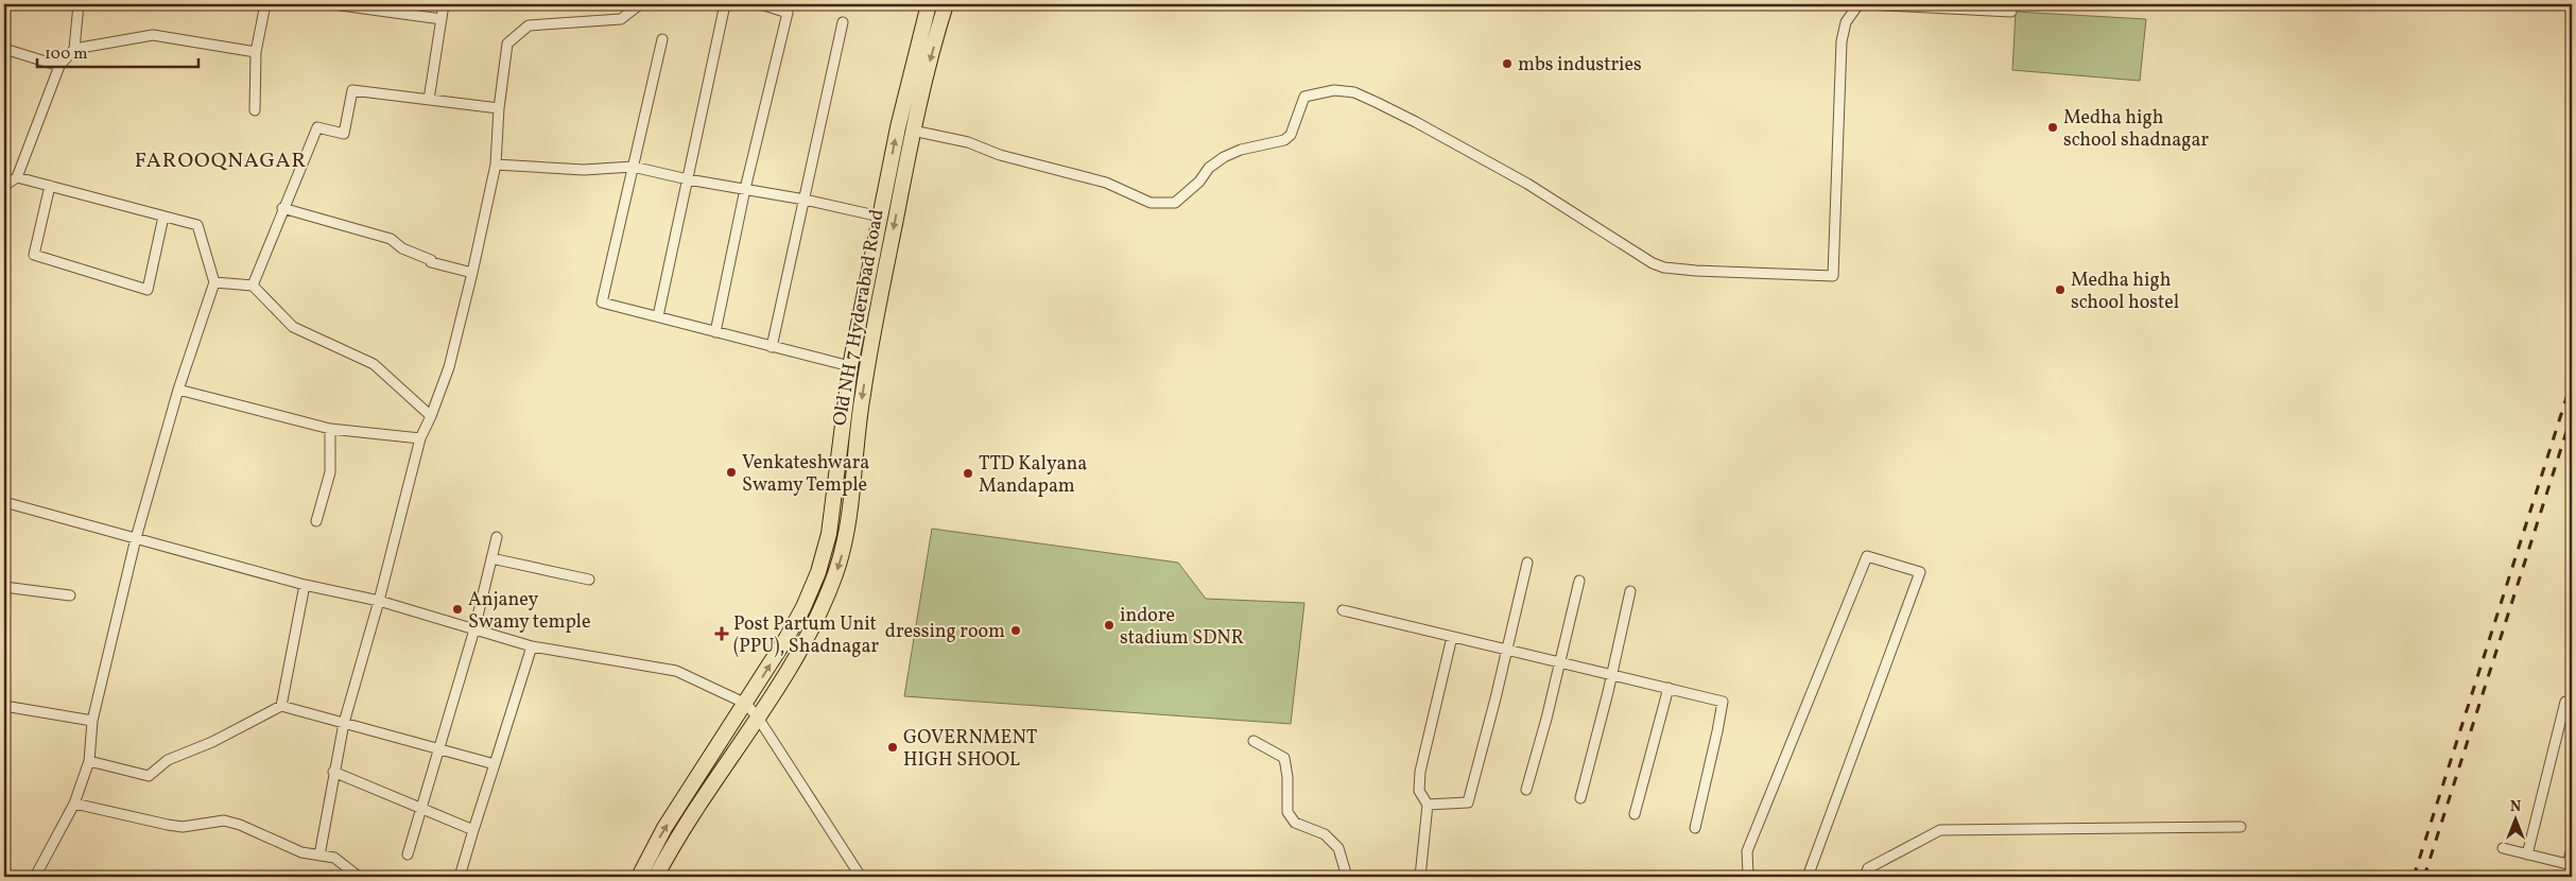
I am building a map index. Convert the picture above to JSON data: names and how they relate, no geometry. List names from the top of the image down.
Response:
{
  "streets": {
    "main road": ["Old NH 7 Hyderabad Road"]
  },
  "districts": ["FAROOQNAGAR"],
  "places": {
    "other": [
      "mbs industries",
      "Medha high school shadnagar",
      "Medha high school hostel",
      "Venkateshwara Swamy Temple",
      "TTD Kalyana Mandapam",
      "Anjaney Swamy temple",
      "indore stadium SDNR",
      "dressing room",
      "GOVERNMENT HIGH SHOOL"
    ],
    "health": ["Post Partum Unit (PPU), Shadnagar"]
  },
  "scale_bar": "100 m",
  "north": "top"
}
